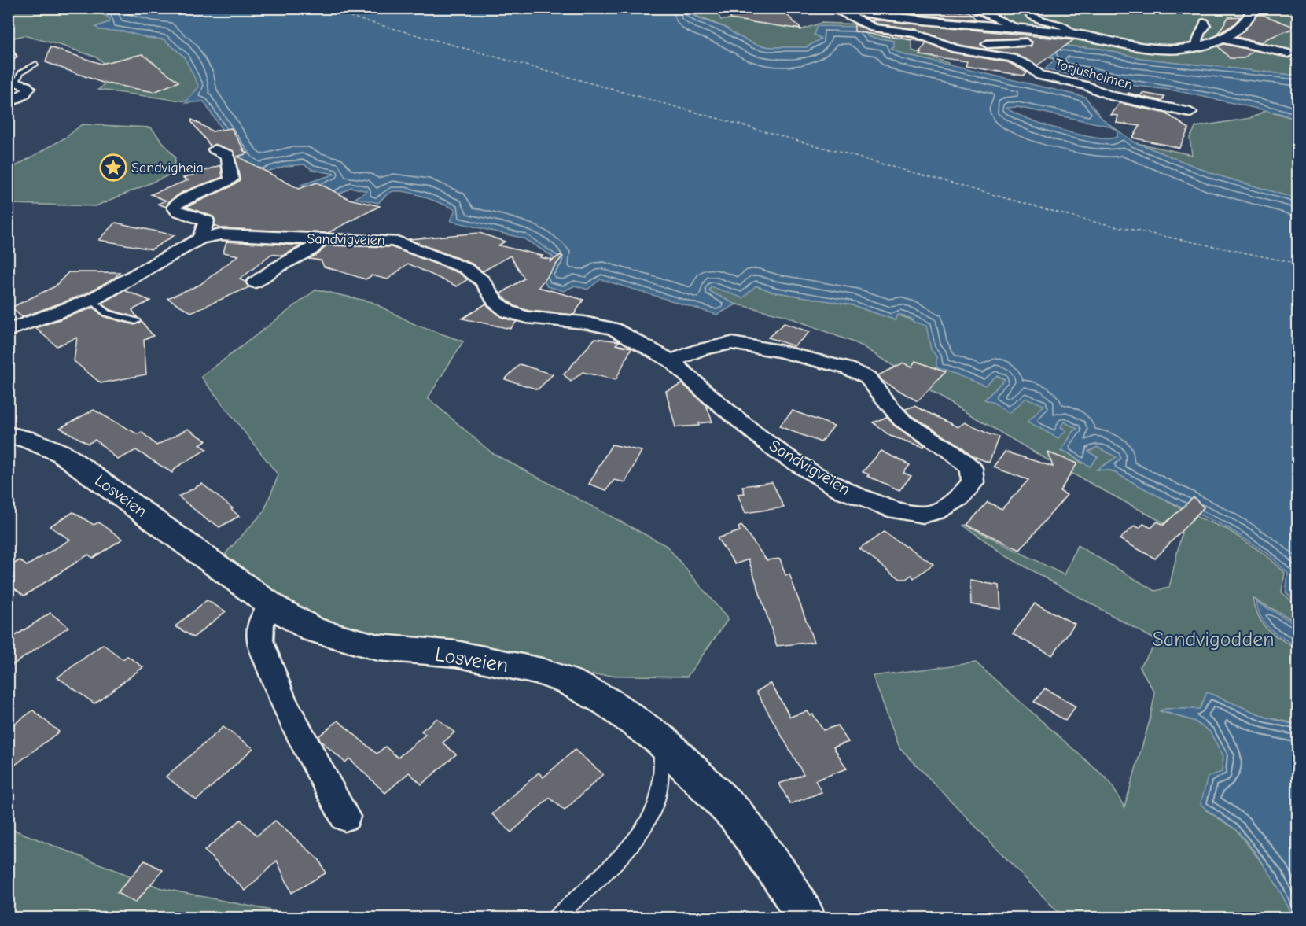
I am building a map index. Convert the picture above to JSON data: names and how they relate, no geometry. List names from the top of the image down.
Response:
{
  "streets": {
    "main road": ["Losveien"],
    "street": ["Torjusholmen", "Sandvigveien"]
  },
  "parks": ["Sandvigodden"],
  "places": {
    "place": ["Sandvigheia"]
  }
}
